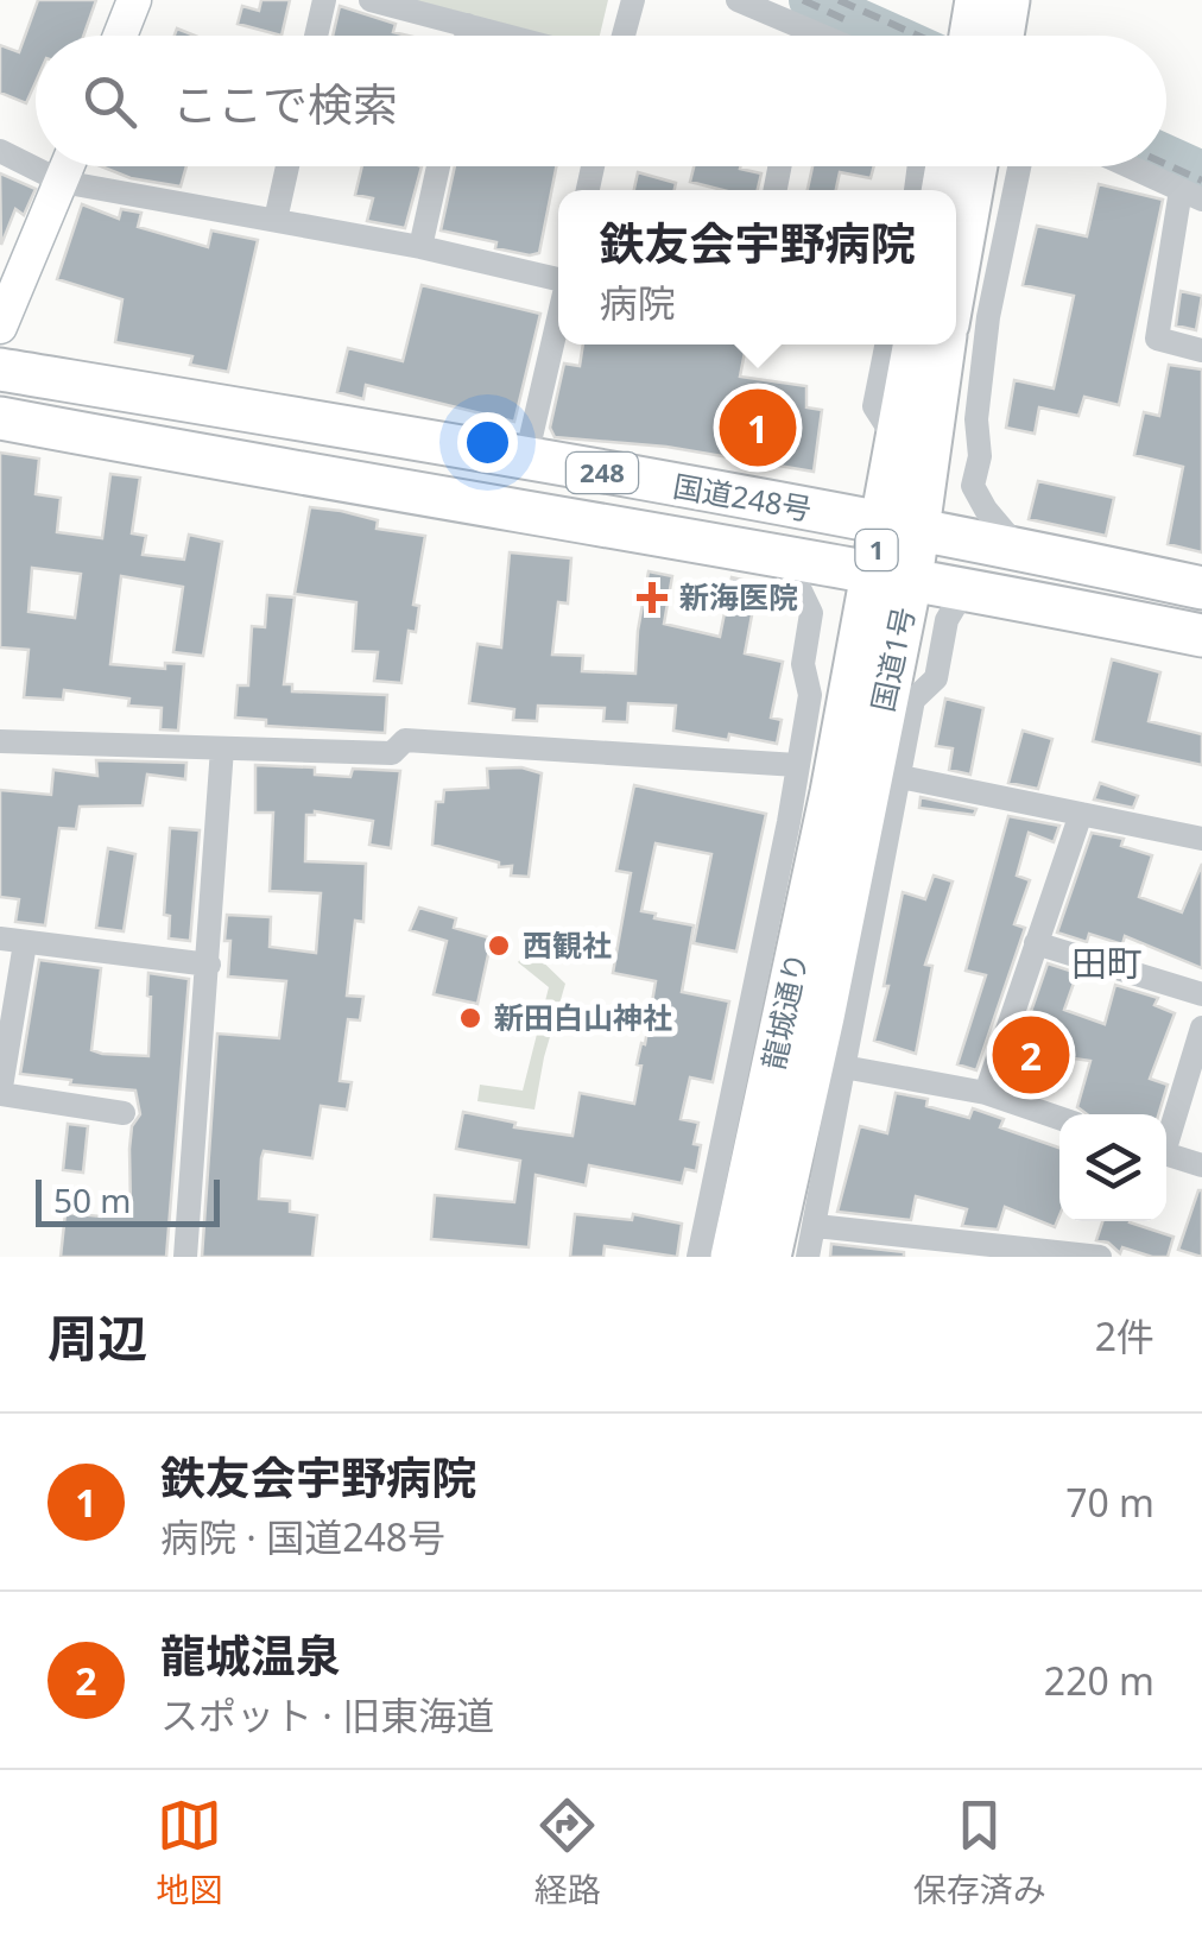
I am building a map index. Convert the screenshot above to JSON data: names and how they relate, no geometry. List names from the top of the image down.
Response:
{
  "streets": {
    "highway": [
      "248",
      "国道248号",
      "1",
      "国道1号",
      "龍城通り"
    ]
  },
  "crossings": [
    ["国道248号", "国道1号"],
    ["国道1号", "龍城通り"]
  ],
  "districts": ["田町"],
  "places": {
    "health": ["新海医院"],
    "other": ["西観社", "新田白山神社"]
  },
  "scale_bar": "50 m",
  "page": {
    "search": "ここで検索",
    "popup": ["鉄友会宇野病院", "病院"],
    "pins": ["1", "2"],
    "scale": "50 m",
    "heading": ["周辺", "2件"],
    "list": [
      {
        "mark": "1",
        "name": "鉄友会宇野病院",
        "note": "病院 · 国道248号",
        "value": "70 m"
      },
      {
        "mark": "2",
        "name": "龍城温泉",
        "note": "スポット · 旧東海道",
        "value": "220 m"
      }
    ],
    "nav": ["地図", "経路", "保存済み"]
  }
}
